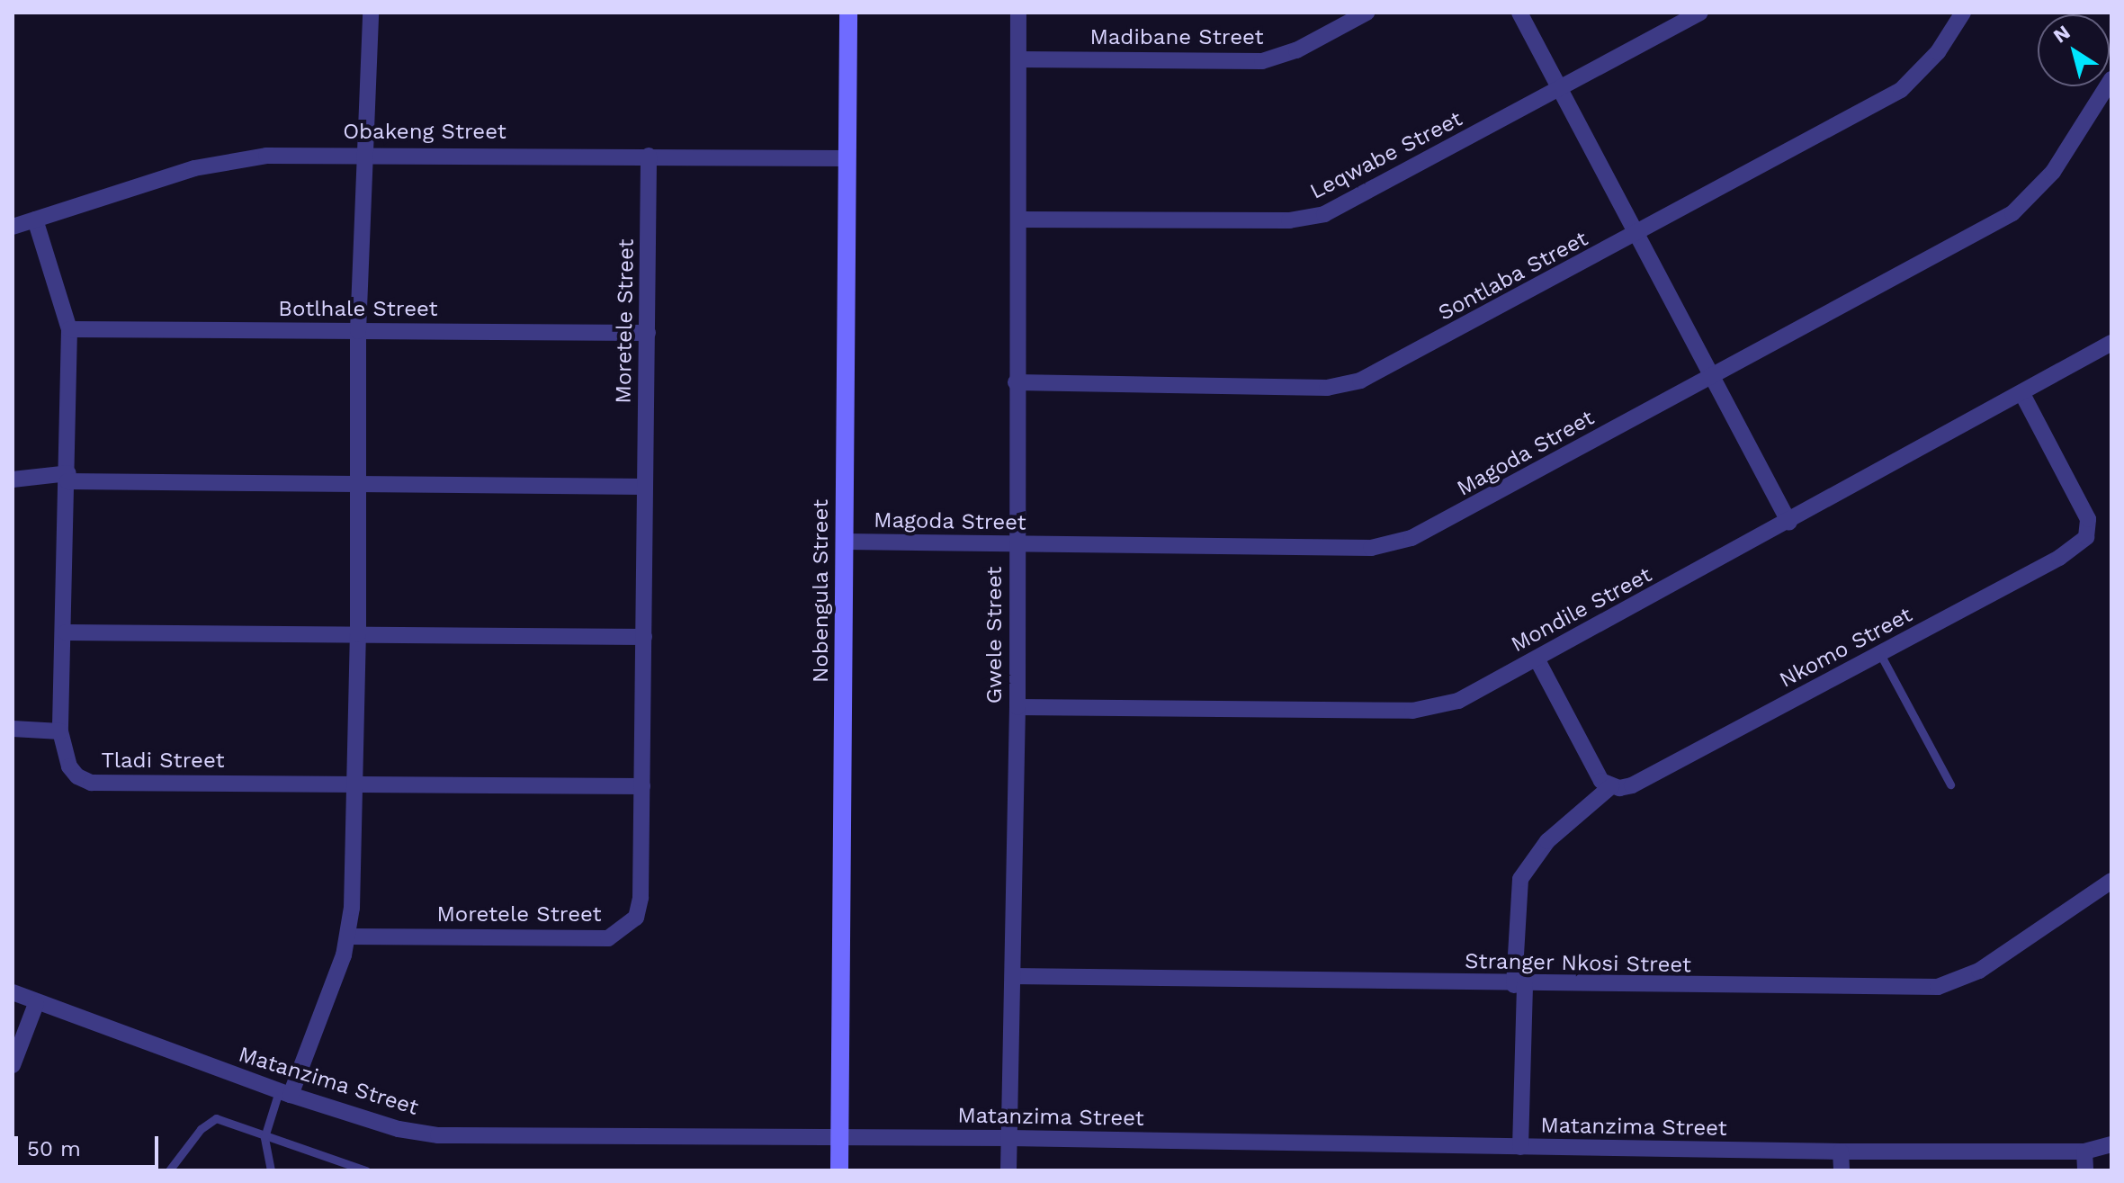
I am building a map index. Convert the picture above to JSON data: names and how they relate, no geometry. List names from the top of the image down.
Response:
{
  "streets": {
    "street": [
      "Madibane Street",
      "Obakeng Street",
      "Leqwabe Street",
      "Sontlaba Street",
      "Botlhale Street",
      "Moretele Street",
      "Magoda Street",
      "Nobengula Street",
      "Mondile Street",
      "Gwele Street",
      "Nkomo Street",
      "Tladi Street",
      "Stranger Nkosi Street",
      "Matanzima Street"
    ]
  },
  "crossings": [
    ["Madibane Street", "Gwele Street"],
    ["Obakeng Street", "Moretele Street"],
    ["Obakeng Street", "Nobengula Street"],
    ["Obakeng Street", "Tladi Street"],
    ["Leqwabe Street", "Gwele Street"],
    ["Sontlaba Street", "Gwele Street"],
    ["Botlhale Street", "Moretele Street"],
    ["Botlhale Street", "Tladi Street"],
    ["Moretele Street", "Tladi Street"],
    ["Magoda Street", "Nobengula Street"],
    ["Magoda Street", "Gwele Street"],
    ["Nobengula Street", "Matanzima Street"],
    ["Mondile Street", "Gwele Street"],
    ["Mondile Street", "Nkomo Street"],
    ["Gwele Street", "Stranger Nkosi Street"],
    ["Gwele Street", "Matanzima Street"]
  ],
  "scale_bar": "50 m",
  "north": "top left"
}
